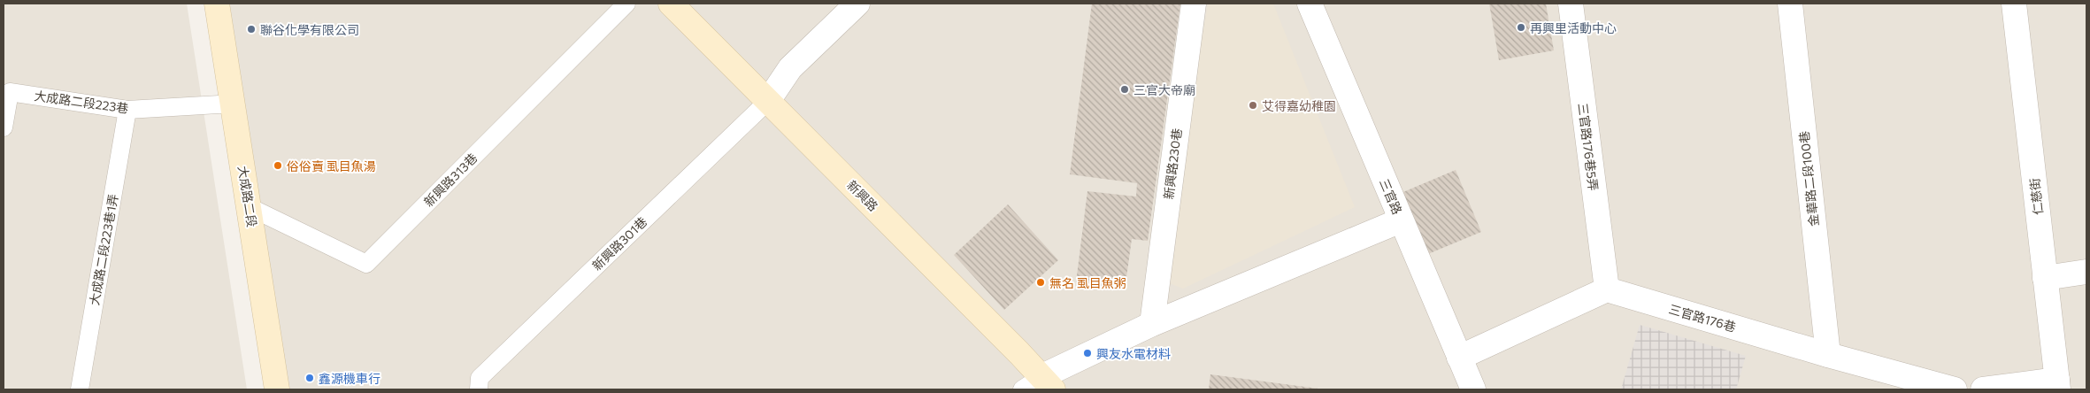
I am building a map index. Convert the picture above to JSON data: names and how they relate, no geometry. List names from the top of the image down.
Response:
{
  "streets": {
    "street": [
      "三官路176巷5弄",
      "新興路230巷",
      "金華路二段100巷",
      "新興路",
      "大成路二段",
      "三官路",
      "仁慈街",
      "三官路176巷"
    ],
    "lane": [
      "大成路二段223巷",
      "新興路313巷",
      "新興路301巷",
      "大成路二段223巷1弄"
    ]
  },
  "crossings": [
    ["大成路二段223巷", "大成路二段"],
    ["大成路二段223巷", "大成路二段223巷1弄"],
    ["三官路176巷5弄", "三官路176巷"],
    ["金華路二段100巷", "三官路176巷"],
    ["新興路313巷", "大成路二段"],
    ["新興路", "新興路301巷"]
  ],
  "places": [
    "再興里活動中心",
    "聯谷化學有限公司",
    "三官大帝廟",
    "艾得嘉幼稚園",
    "俗俗賣 虱目魚湯",
    "無名 虱目魚粥",
    "興友水電材料",
    "鑫源機車行"
  ]
}
